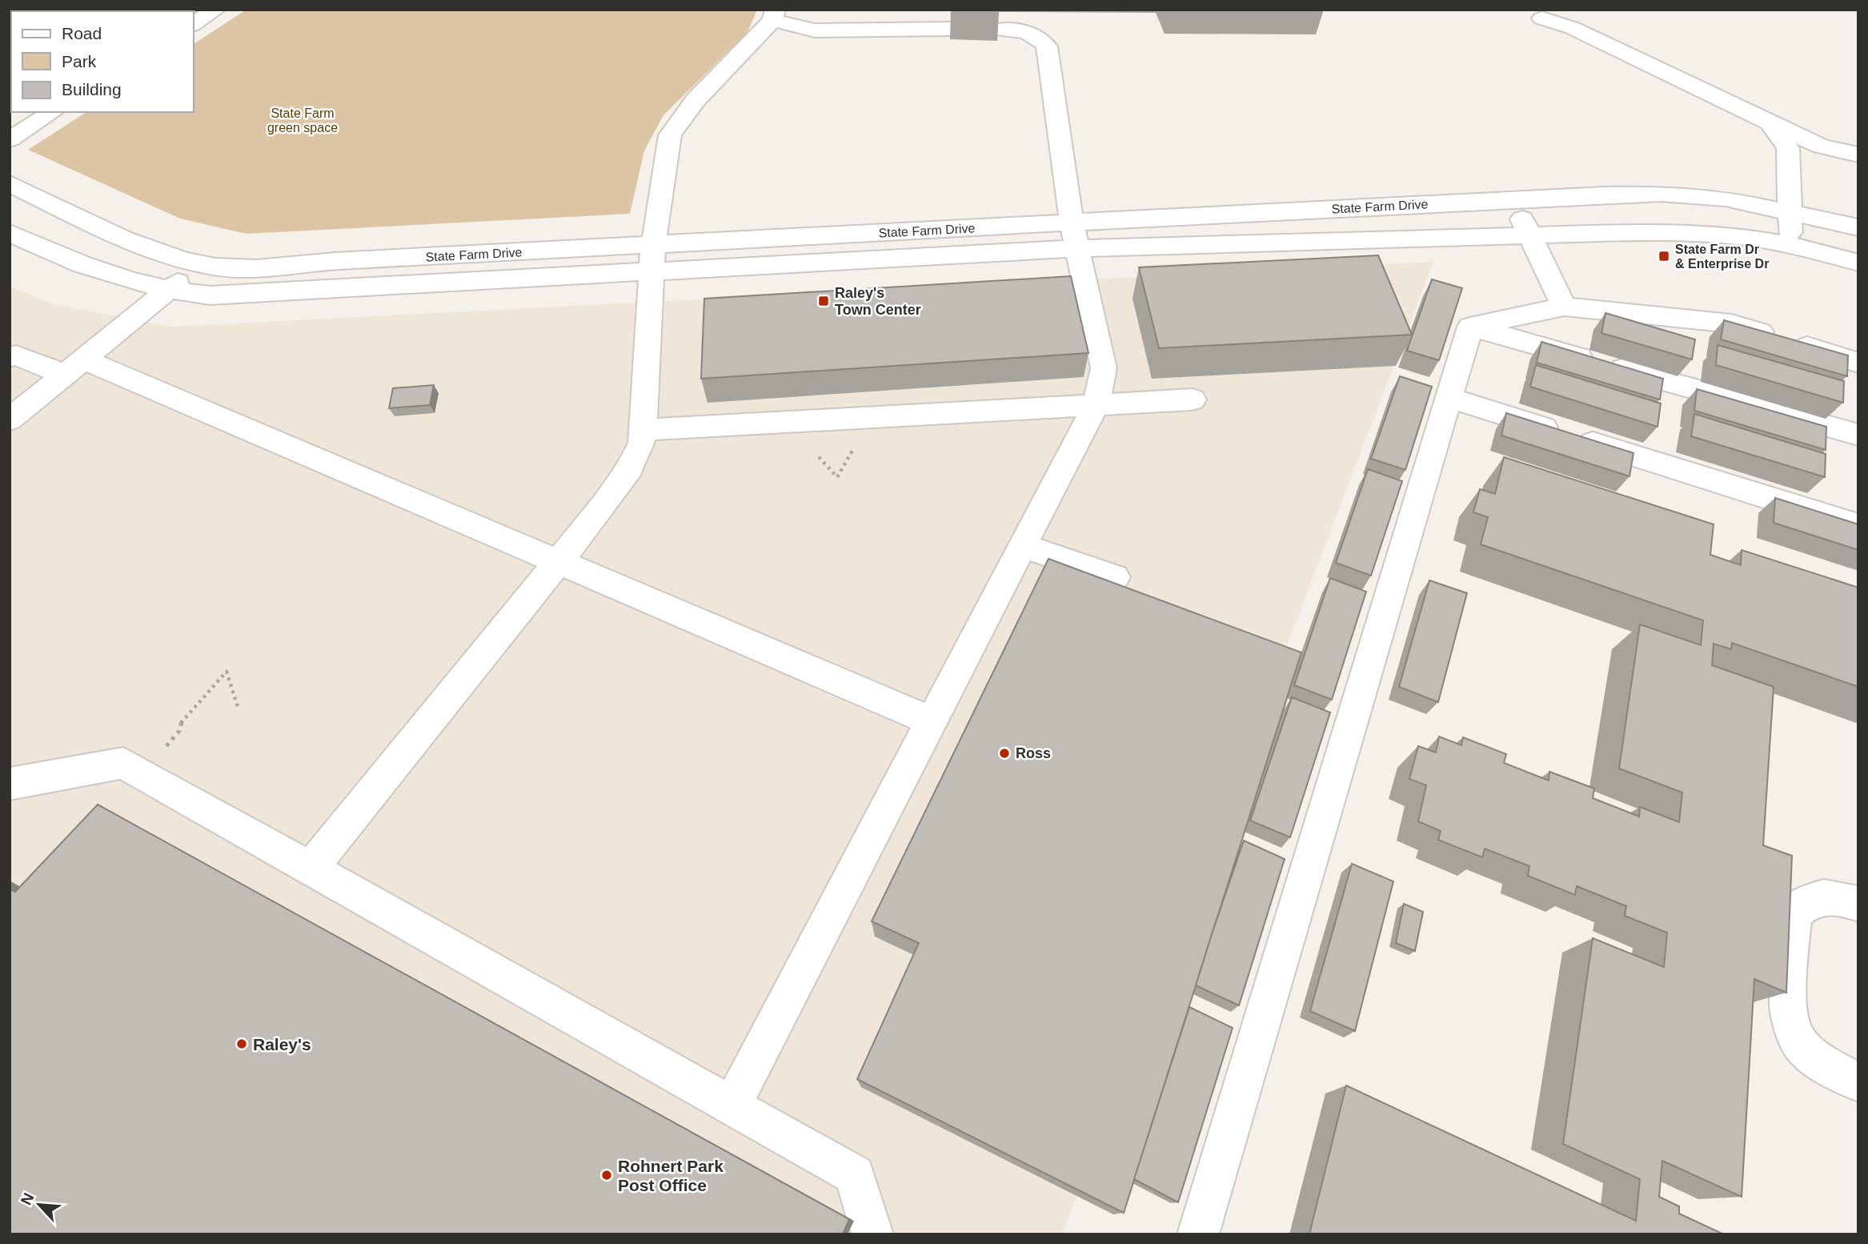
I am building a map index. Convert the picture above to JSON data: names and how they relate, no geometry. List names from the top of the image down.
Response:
{
  "streets": {
    "street": ["State Farm Drive"]
  },
  "parks": ["State Farm green space"],
  "places": {
    "transit": ["State Farm Dr & Enterprise Dr", "Raley's Town Center"],
    "other": ["Ross", "Raley's", "Rohnert Park Post Office"]
  },
  "legend": ["Road", "Park", "Building"],
  "north": "top left"
}
